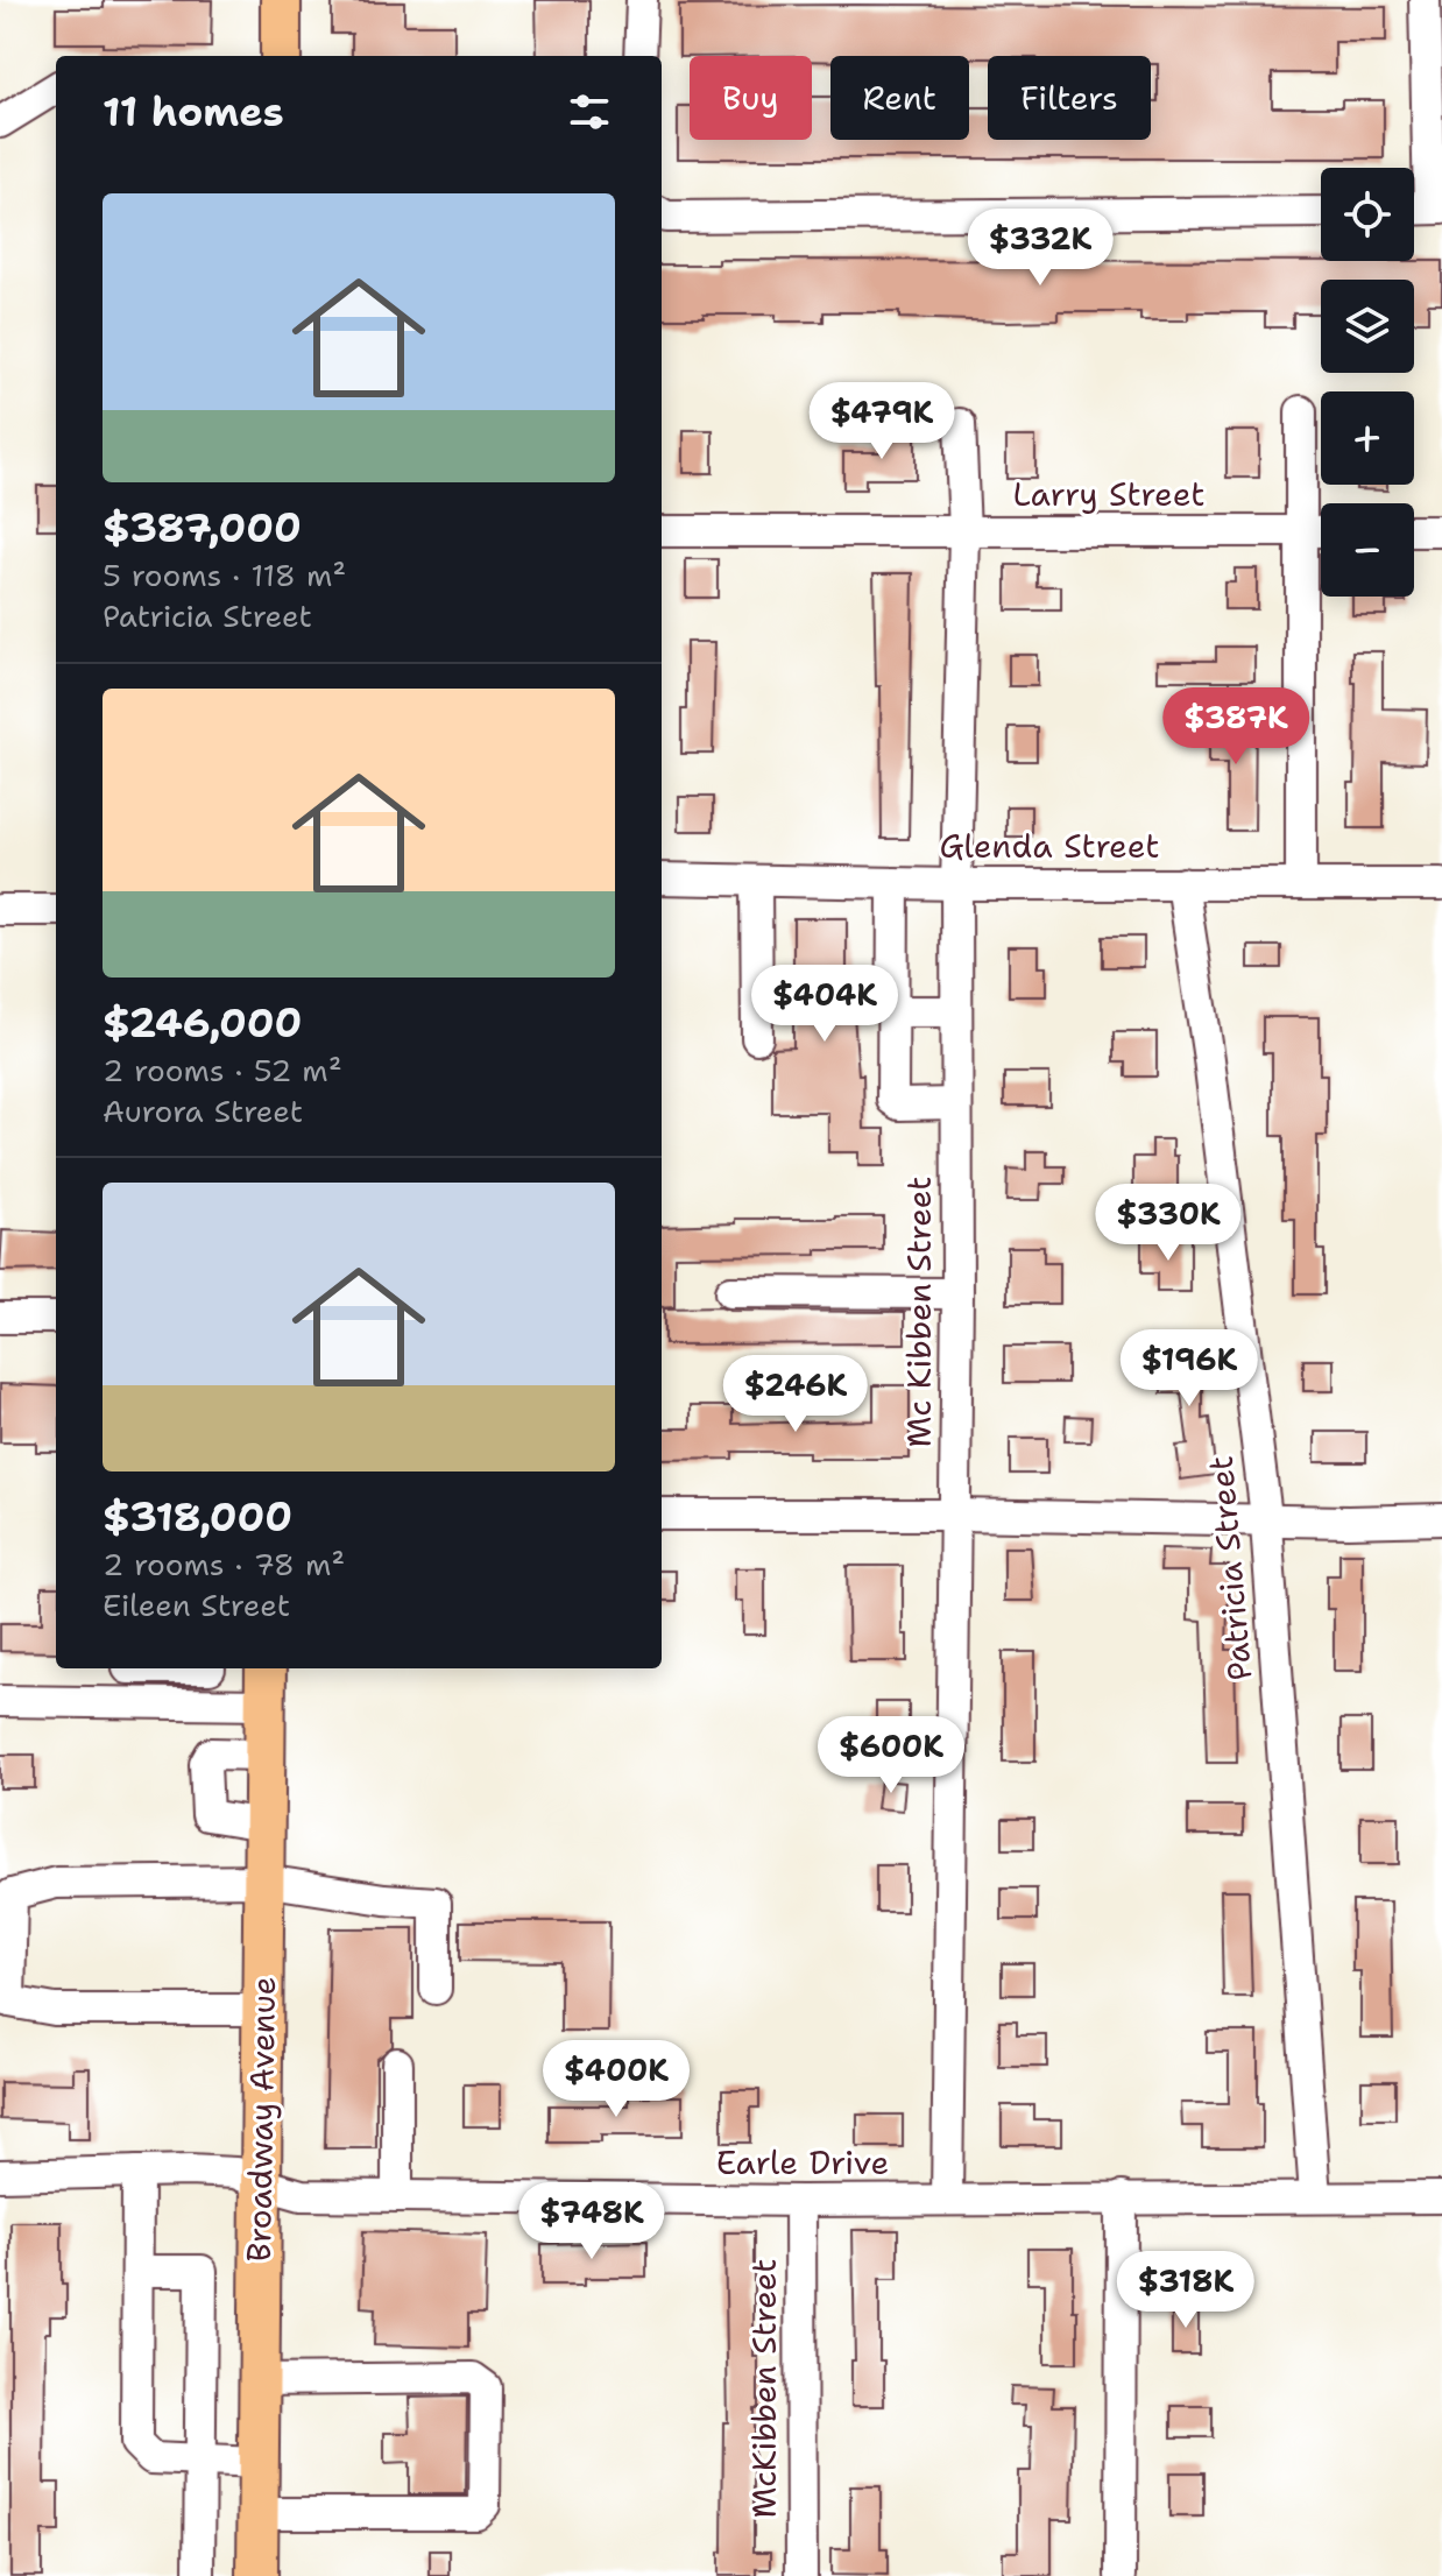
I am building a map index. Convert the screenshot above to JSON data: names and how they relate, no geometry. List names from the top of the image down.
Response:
{
  "streets": {
    "main road": ["Broadway Avenue"],
    "street": [
      "Larry Street",
      "Glenda Street",
      "Mc Kibben Street",
      "Patricia Street",
      "Earle Drive",
      "McKibben Street"
    ]
  },
  "crossings": [
    ["Larry Street", "Mc Kibben Street"],
    ["Glenda Street", "Mc Kibben Street"],
    ["Glenda Street", "Patricia Street"],
    ["Mc Kibben Street", "Earle Drive"],
    ["Patricia Street", "Earle Drive"],
    ["Broadway Avenue", "Earle Drive"],
    ["Earle Drive", "McKibben Street"]
  ],
  "page": {
    "chip": ["Buy", "Rent", "Filters"],
    "heading": "11 homes",
    "map_buttons": ["+", "−"],
    "list": [
      {
        "name": "$387,000",
        "note": "5 rooms · 118 m² · Patricia Street"
      },
      {
        "name": "$246,000",
        "note": "2 rooms · 52 m² · Aurora Street"
      },
      {
        "name": "$318,000",
        "note": "2 rooms · 78 m² · Eileen Street"
      }
    ],
    "price": [
      "$332K",
      "$479K",
      "$387K",
      "$404K",
      "$330K",
      "$196K",
      "$246K",
      "$600K",
      "$400K",
      "$748K",
      "$318K"
    ]
  }
}
